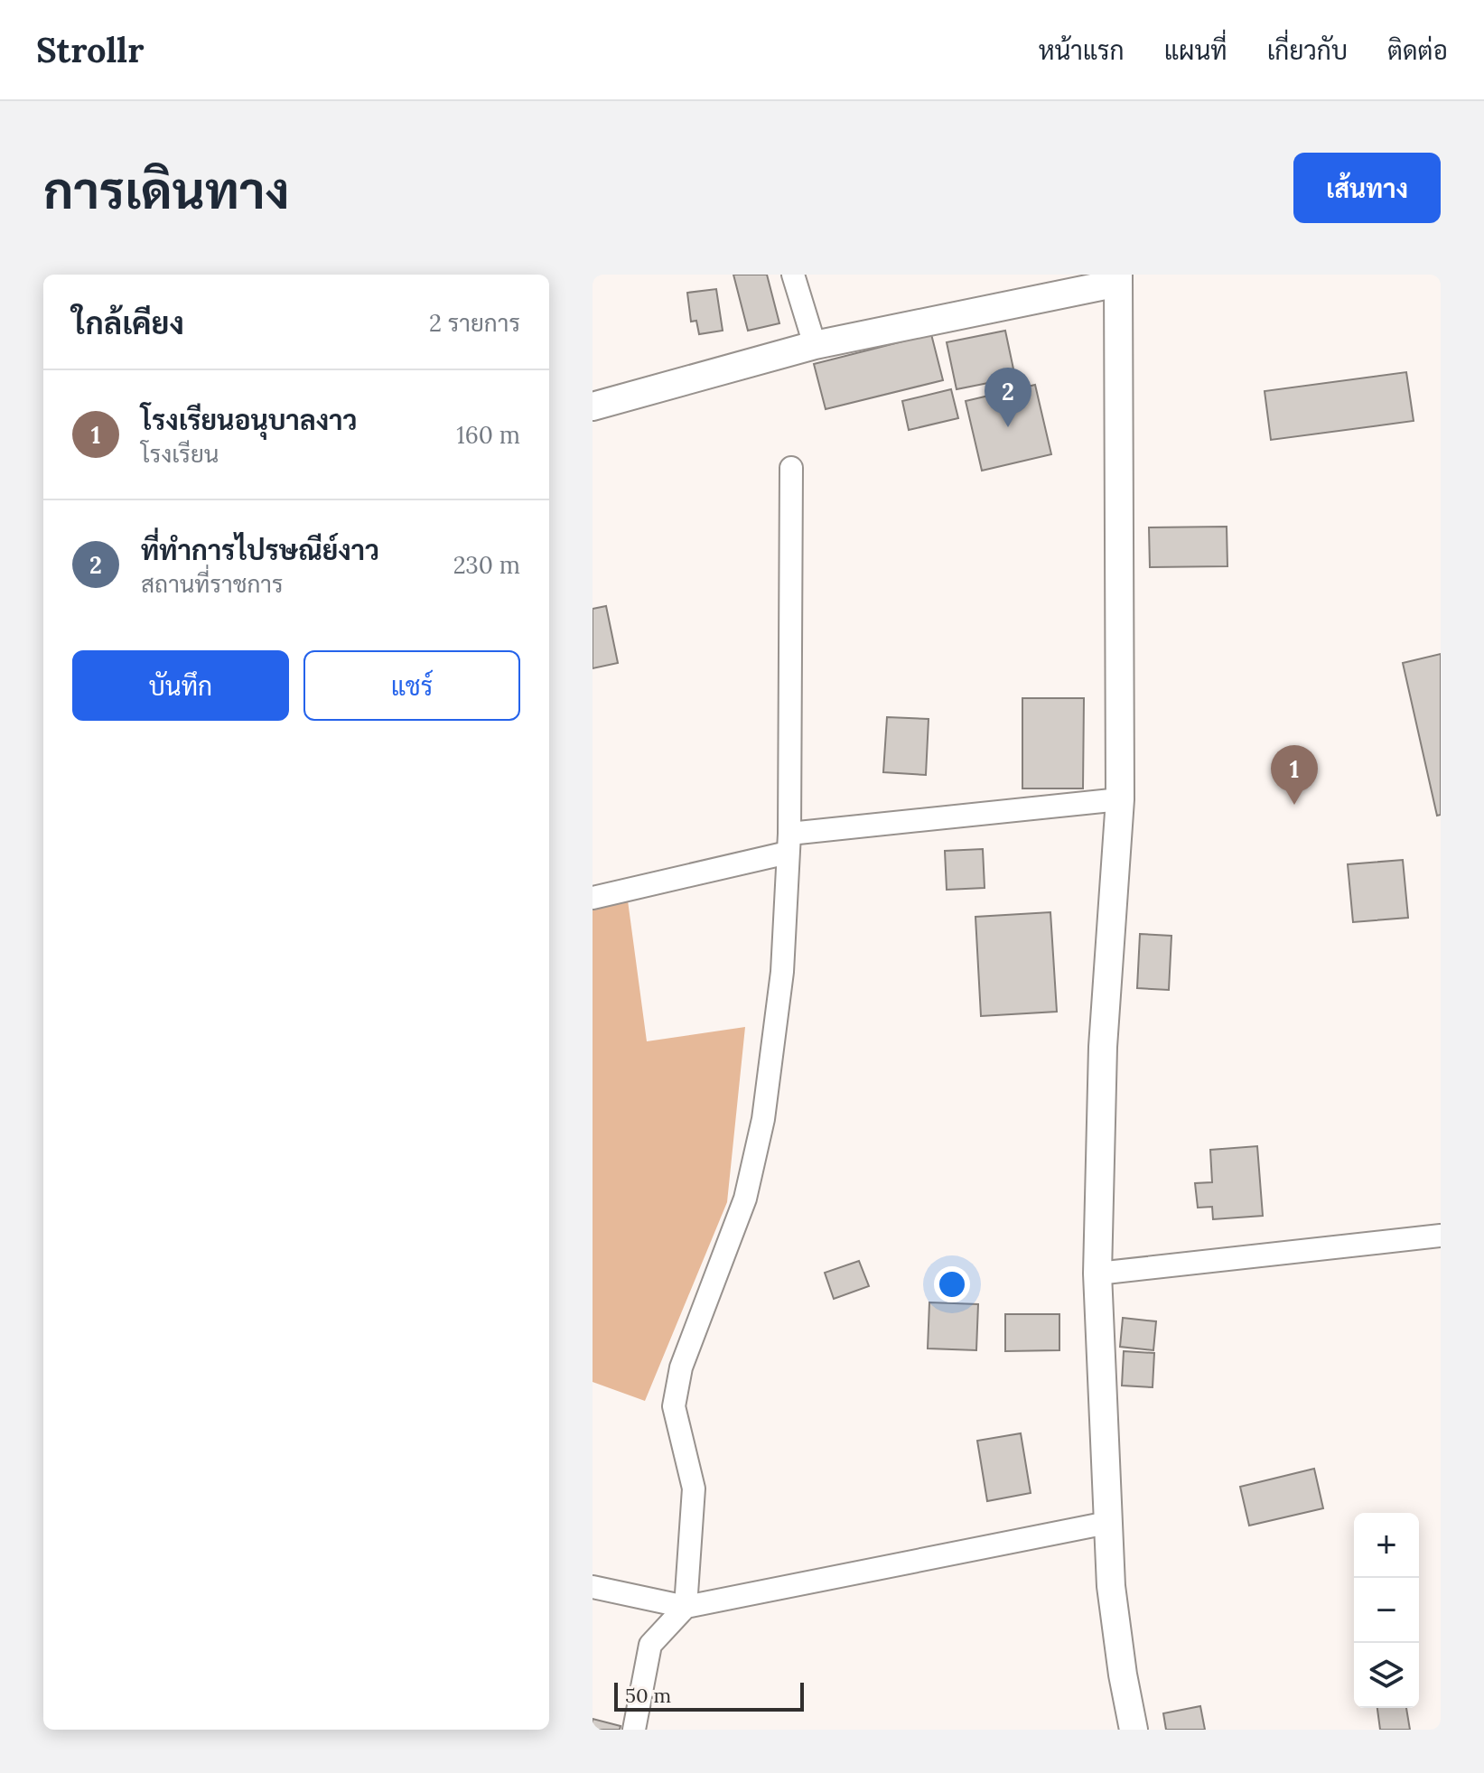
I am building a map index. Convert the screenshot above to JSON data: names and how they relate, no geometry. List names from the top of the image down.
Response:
{
  "scale_bar": "50 m",
  "page": {
    "header": "Strollr",
    "nav": [
      "หน้าแรก",
      "แผนที่",
      "เกี่ยวกับ",
      "ติดต่อ"
    ],
    "buttons": [
      "เส้นทาง",
      ["บันทึก", "แชร์"]
    ],
    "title": "การเดินทาง",
    "heading": ["ใกล้เคียง", "2 รายการ"],
    "pins": ["2", "1"],
    "list": [
      {
        "mark": "1",
        "name": "โรงเรียนอนุบาลงาว",
        "note": "โรงเรียน",
        "value": "160 m"
      },
      {
        "mark": "2",
        "name": "ที่ทำการไปรษณีย์งาว",
        "note": "สถานที่ราชการ",
        "value": "230 m"
      }
    ],
    "map_buttons": ["+", "−"],
    "scale": "50 m"
  }
}
